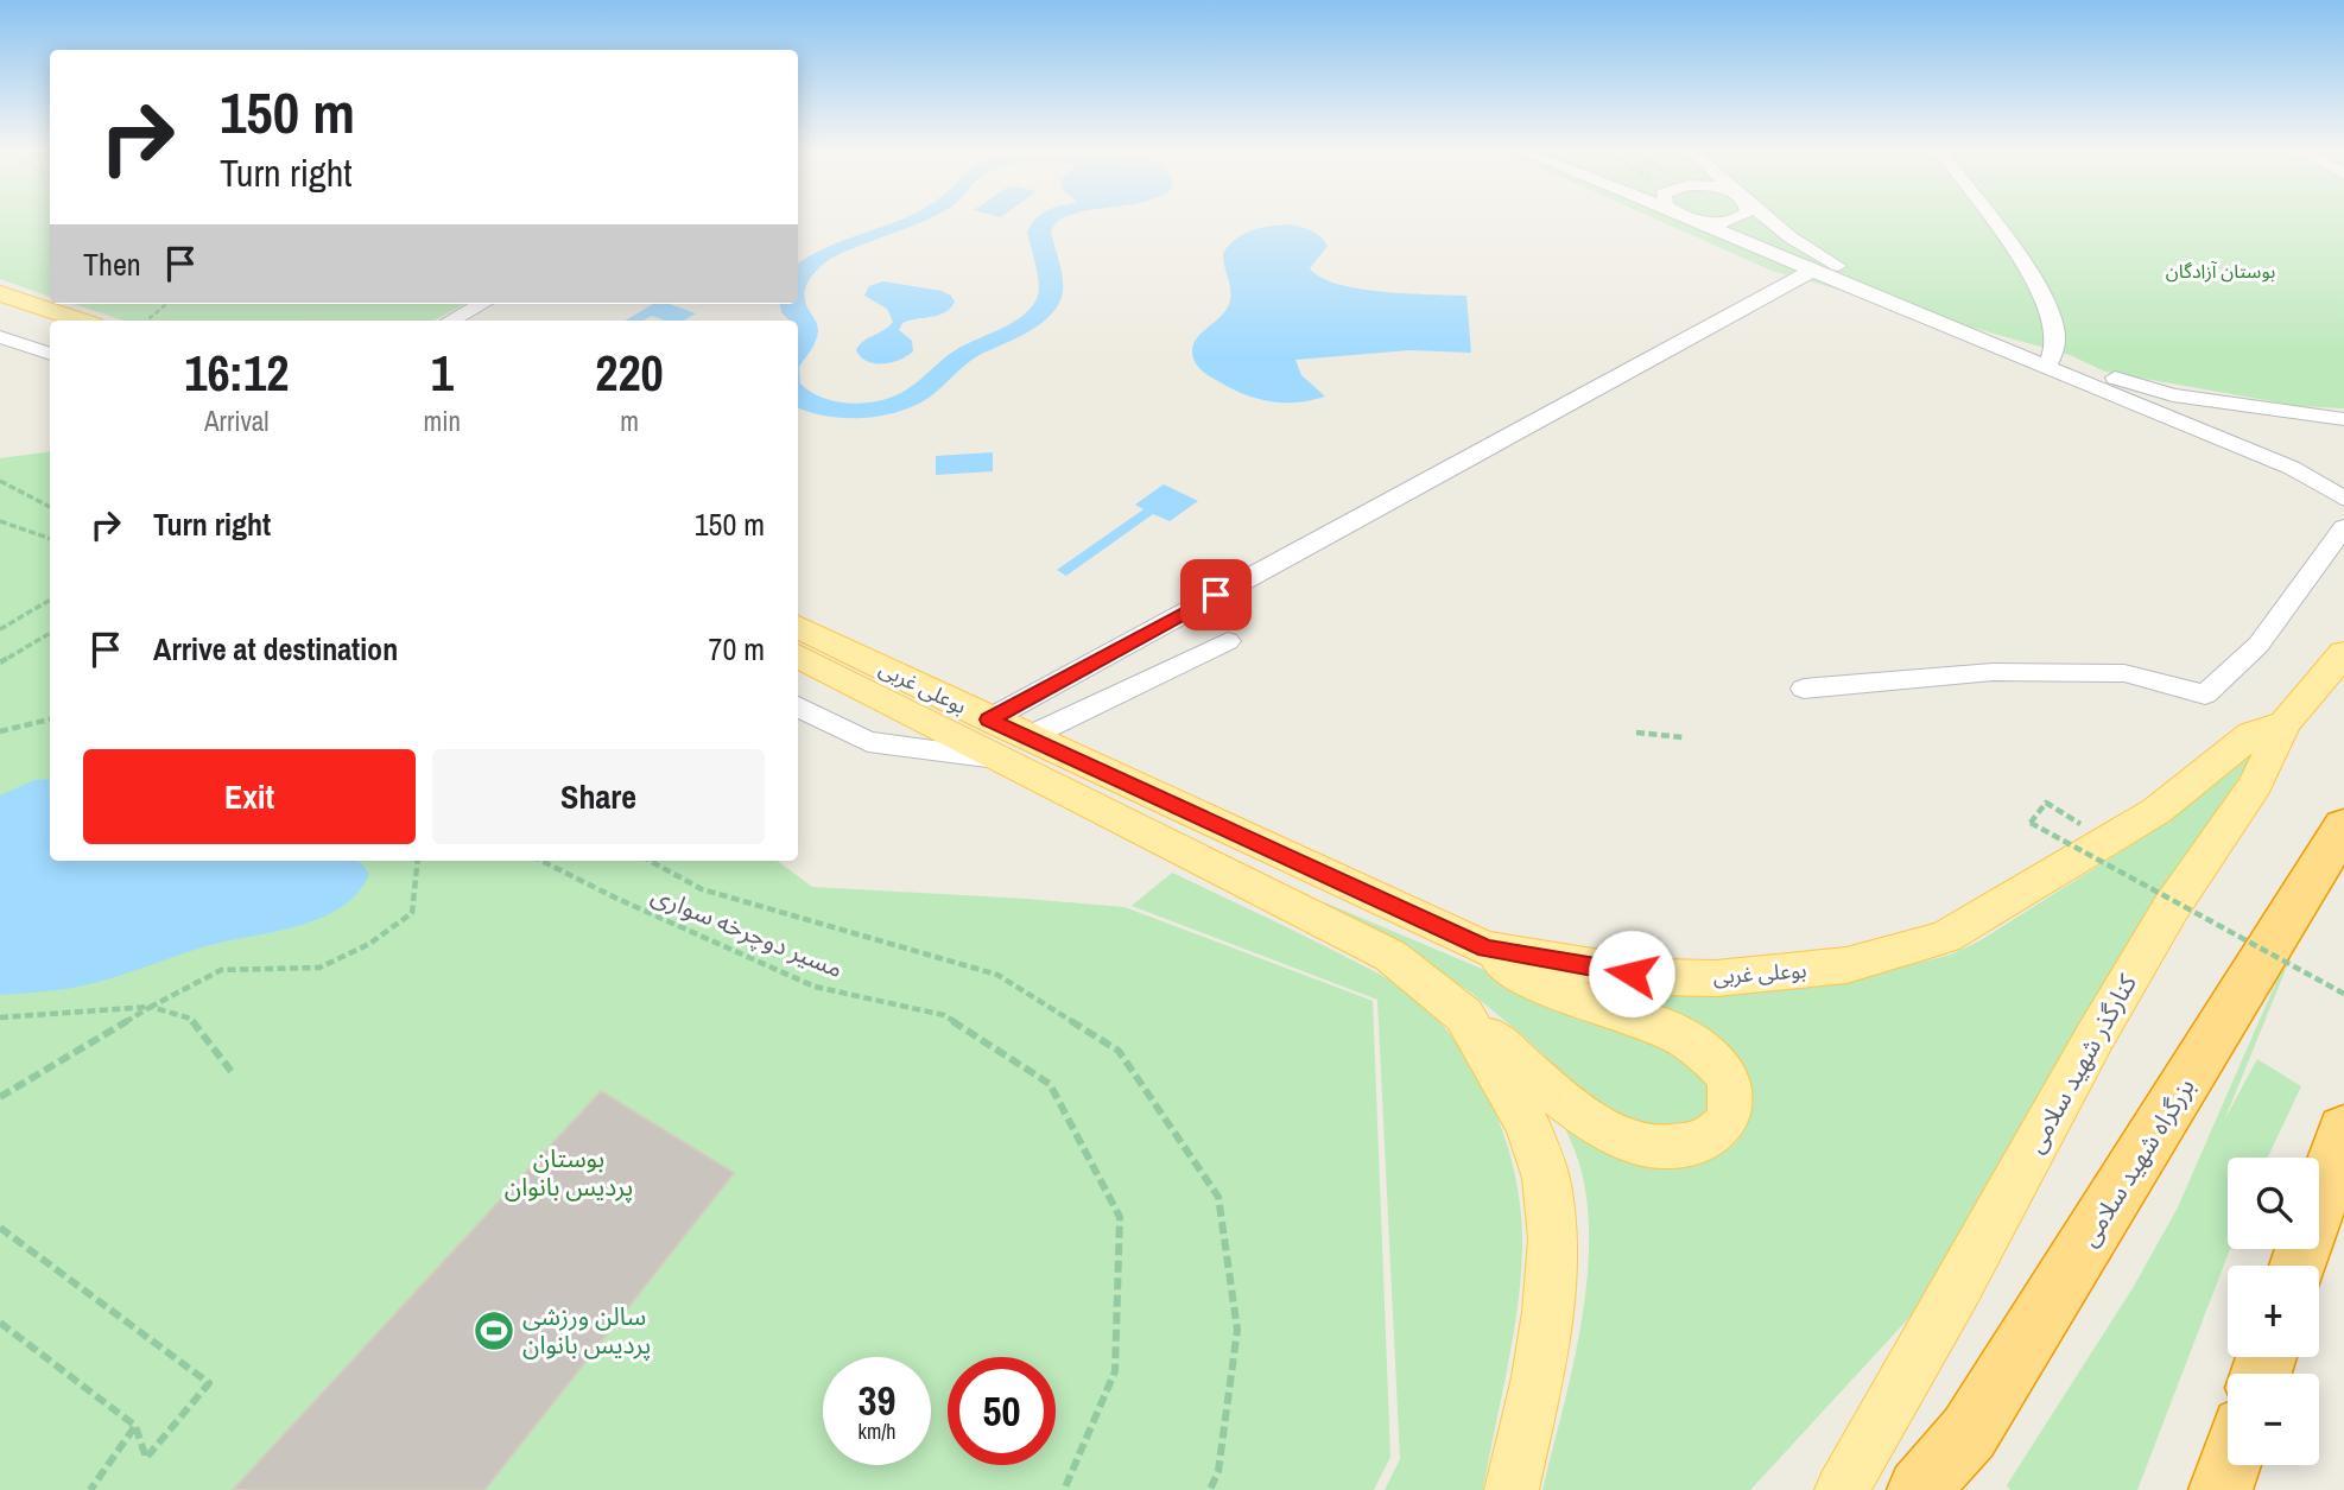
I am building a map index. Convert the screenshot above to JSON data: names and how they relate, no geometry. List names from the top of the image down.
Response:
{
  "streets": {
    "highway": ["بزرگراه شهید سلامی"],
    "main road": ["بوعلی غربی", "کنارگذر شهید سلامی"],
    "path": ["مسیر دوچرخه سواری"]
  },
  "crossings": [
    ["بوعلی غربی", "کنارگذر شهید سلامی"]
  ],
  "parks": ["بوستان آزادگان", "بوستان پردیس بانوان"],
  "places": {
    "sports": ["سالن ورزشی پردیس بانوان"]
  },
  "page": {
    "turn": ["150 m", "Turn right"],
    "then": "Then",
    "eta": [
      "16:12",
      "Arrival",
      "1",
      "min",
      "220",
      "m"
    ],
    "list": [
      {
        "name": "Turn right",
        "value": "150 m"
      },
      {
        "name": "Arrive at destination",
        "value": "70 m"
      }
    ],
    "buttons": ["Exit", "Share"],
    "map_buttons": ["+", "−"],
    "speed": "39 km/h",
    "limit": "50"
  }
}
